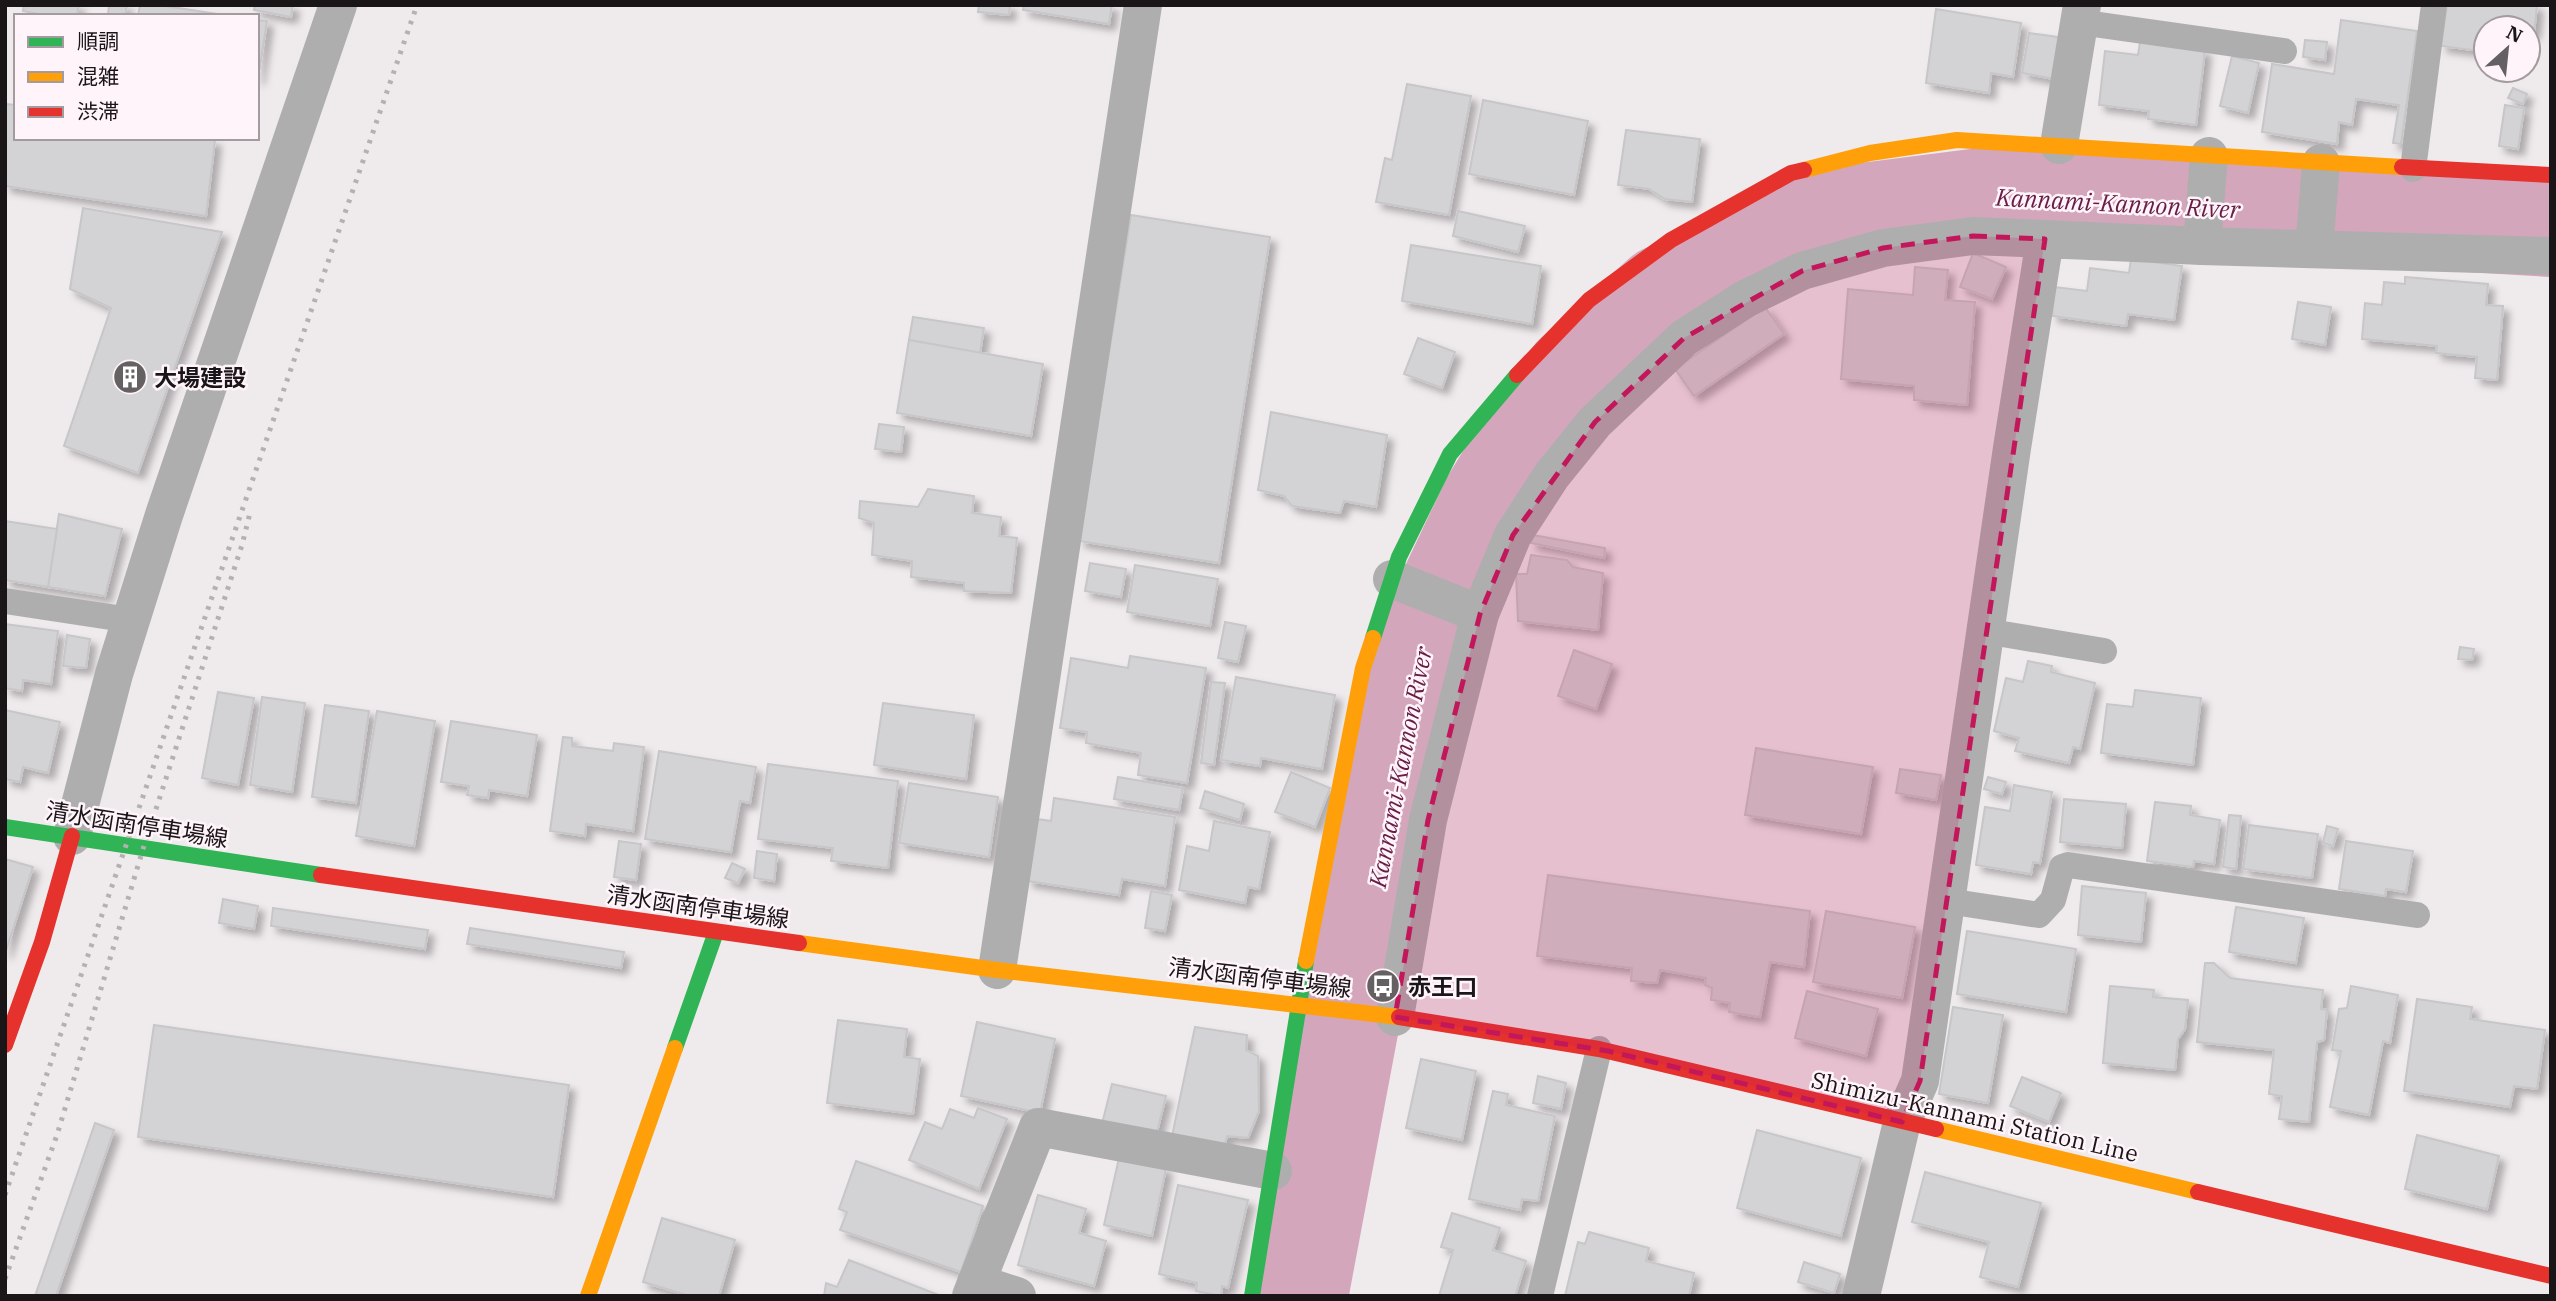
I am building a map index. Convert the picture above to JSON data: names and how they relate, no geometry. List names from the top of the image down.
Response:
{
  "streets": {
    "street": ["清水函南停車場線", "Shimizu-Kannami Station Line"]
  },
  "crossings": [
    ["清水函南停車場線", "Shimizu-Kannami Station Line"]
  ],
  "water": ["Kannami-Kannon River"],
  "places": {
    "building": ["大場建設"],
    "bus stop": ["赤王口"]
  },
  "legend": ["順調", "混雑", "渋滞"],
  "north": "top right"
}
